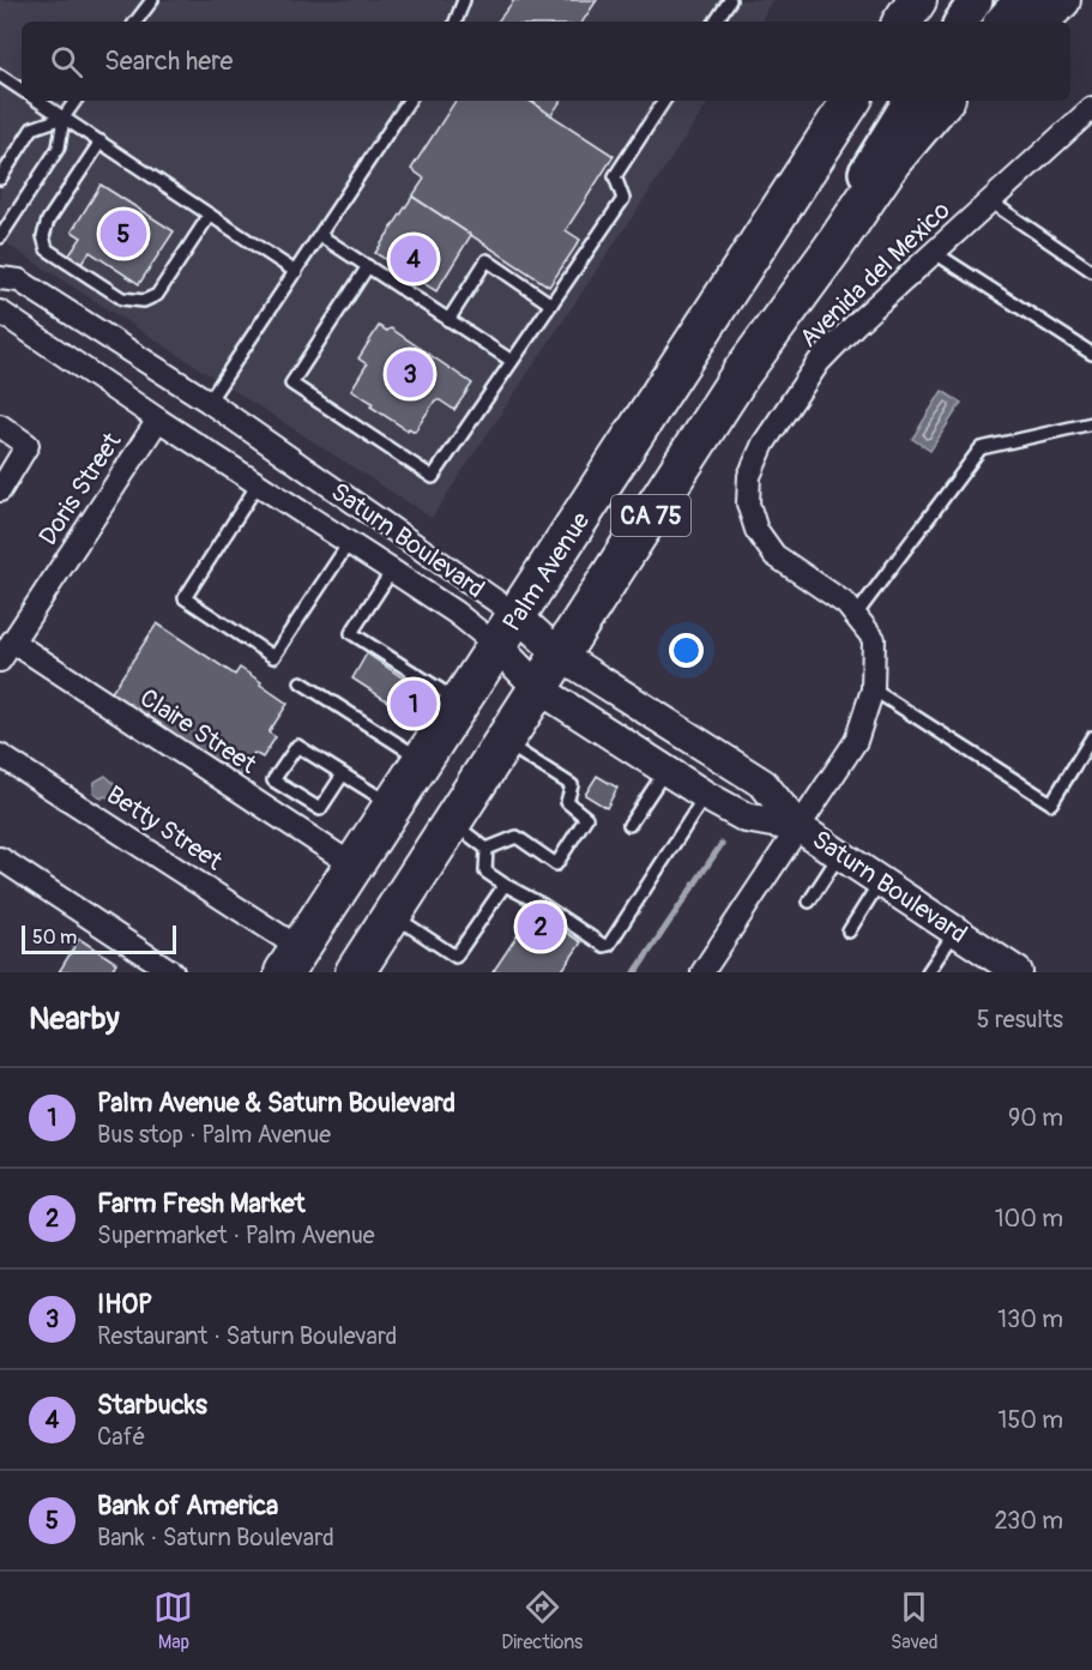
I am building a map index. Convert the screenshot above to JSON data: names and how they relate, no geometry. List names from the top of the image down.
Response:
{
  "streets": {
    "highway": ["CA 75", "Palm Avenue"],
    "main road": ["Saturn Boulevard"],
    "street": [
      "Avenida del Mexico",
      "Doris Street",
      "Claire Street",
      "Betty Street"
    ]
  },
  "crossings": [
    ["Avenida del Mexico", "Saturn Boulevard"],
    ["Doris Street", "Saturn Boulevard"],
    ["Doris Street", "Claire Street"],
    ["CA 75", "Saturn Boulevard"],
    ["Saturn Boulevard", "Palm Avenue"],
    ["Palm Avenue", "Claire Street"],
    ["Palm Avenue", "Betty Street"]
  ],
  "scale_bar": "50 m",
  "page": {
    "search": "Search here",
    "pins": [
      "5",
      "4",
      "3",
      "1",
      "2"
    ],
    "scale": "50 m",
    "heading": ["Nearby", "5 results"],
    "list": [
      {
        "mark": "1",
        "name": "Palm Avenue & Saturn Boulevard",
        "note": "Bus stop · Palm Avenue",
        "value": "90 m"
      },
      {
        "mark": "2",
        "name": "Farm Fresh Market",
        "note": "Supermarket · Palm Avenue",
        "value": "100 m"
      },
      {
        "mark": "3",
        "name": "IHOP",
        "note": "Restaurant · Saturn Boulevard",
        "value": "130 m"
      },
      {
        "mark": "4",
        "name": "Starbucks",
        "note": "Café",
        "value": "150 m"
      },
      {
        "mark": "5",
        "name": "Bank of America",
        "note": "Bank · Saturn Boulevard",
        "value": "230 m"
      }
    ],
    "nav": ["Map", "Directions", "Saved"]
  }
}
